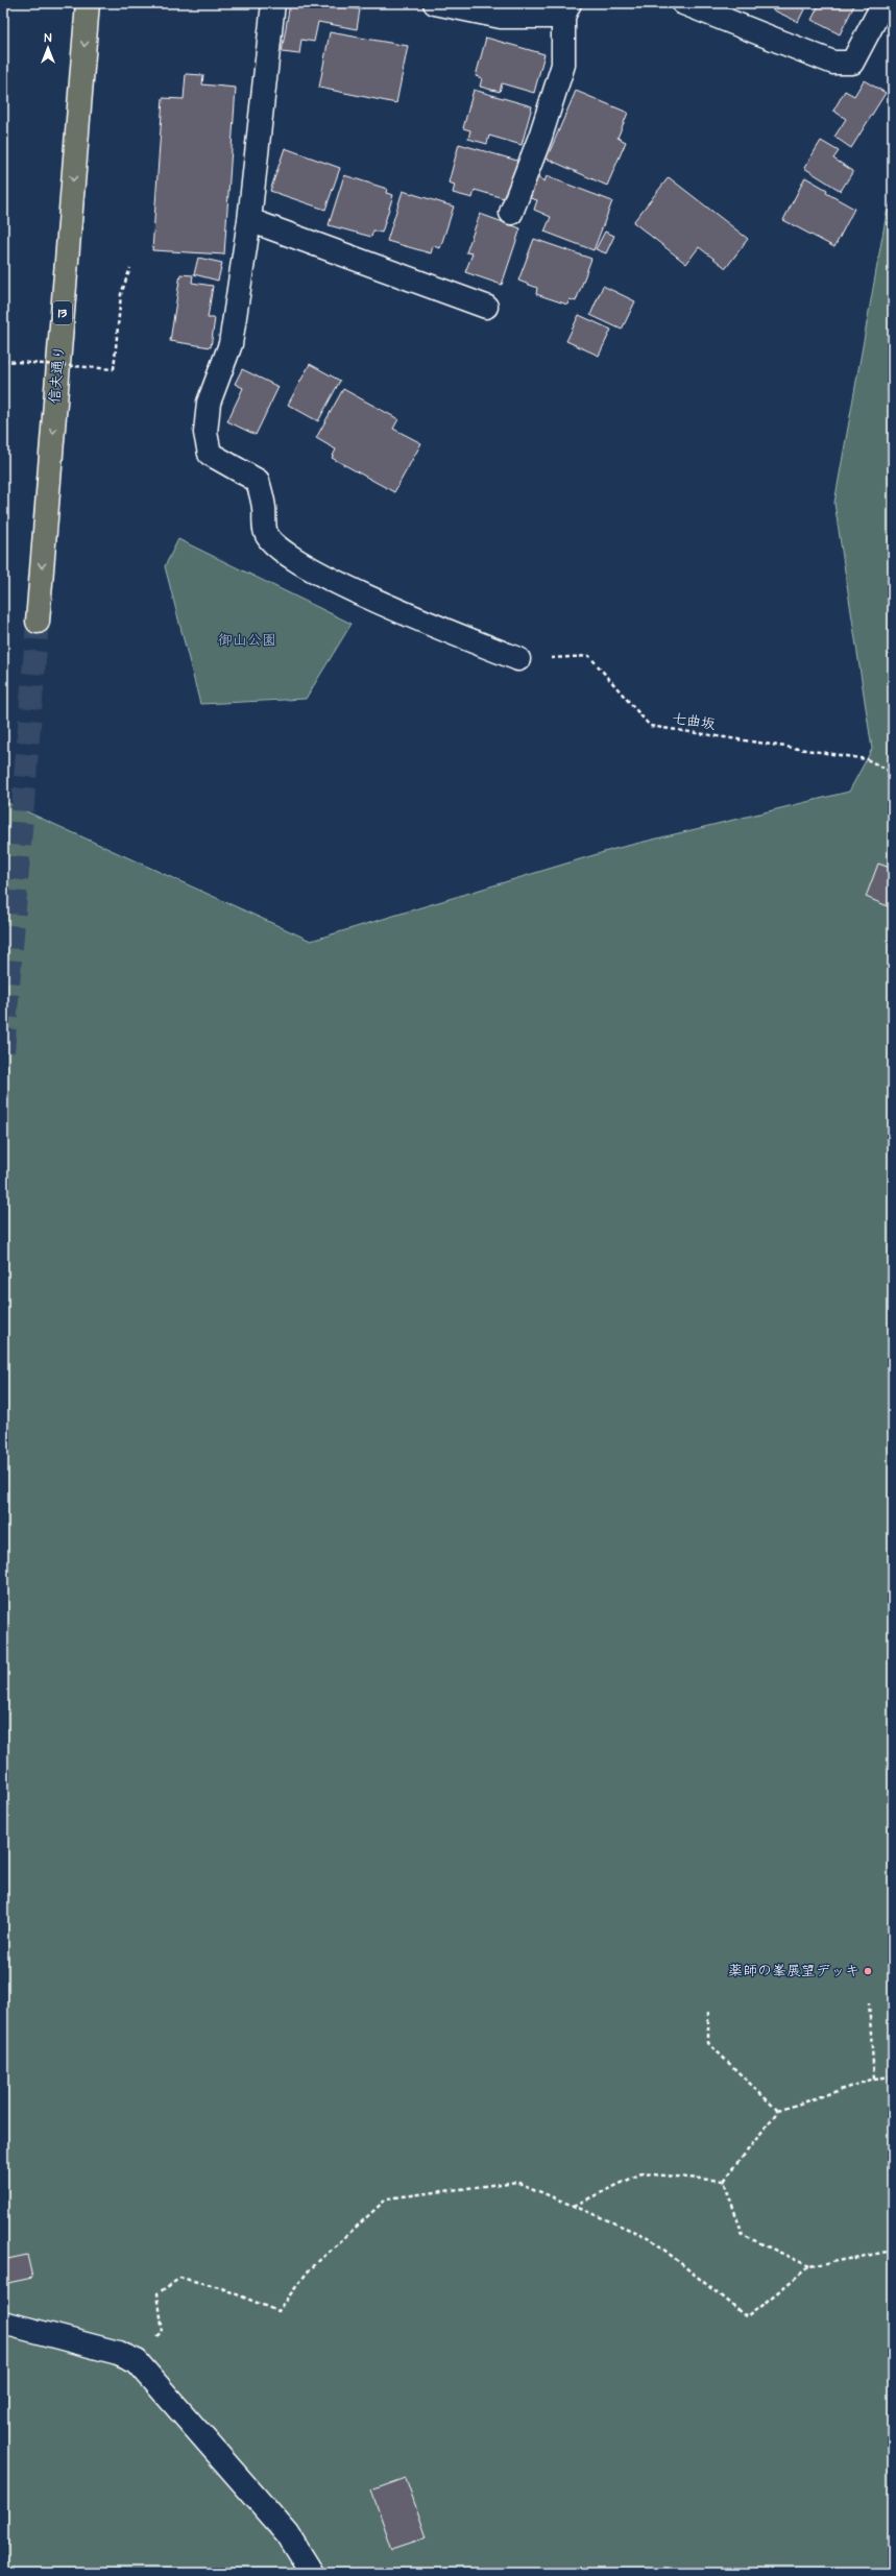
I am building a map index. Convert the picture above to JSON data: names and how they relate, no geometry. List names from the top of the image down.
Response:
{
  "streets": {
    "highway": ["13", "信夫通り"],
    "path": ["七曲坂"]
  },
  "one_way": ["信夫通り"],
  "parks": ["御山公園"],
  "places": ["薬師の峯展望デッキ"],
  "north": "top"
}
